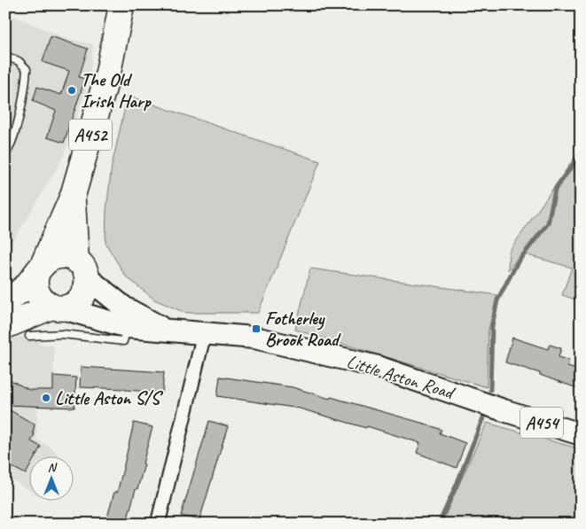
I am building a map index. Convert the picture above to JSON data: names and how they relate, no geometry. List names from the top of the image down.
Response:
{
  "streets": {
    "highway": ["A452"],
    "main road": ["Little Aston Road", "A454"]
  },
  "crossings": [
    ["A452", "A454"],
    ["Little Aston Road", "A454"]
  ],
  "places": {
    "other": ["The Old Irish Harp", "Little Aston S/S"],
    "transit": ["Fotherley Brook Road"]
  },
  "north": "top"
}
